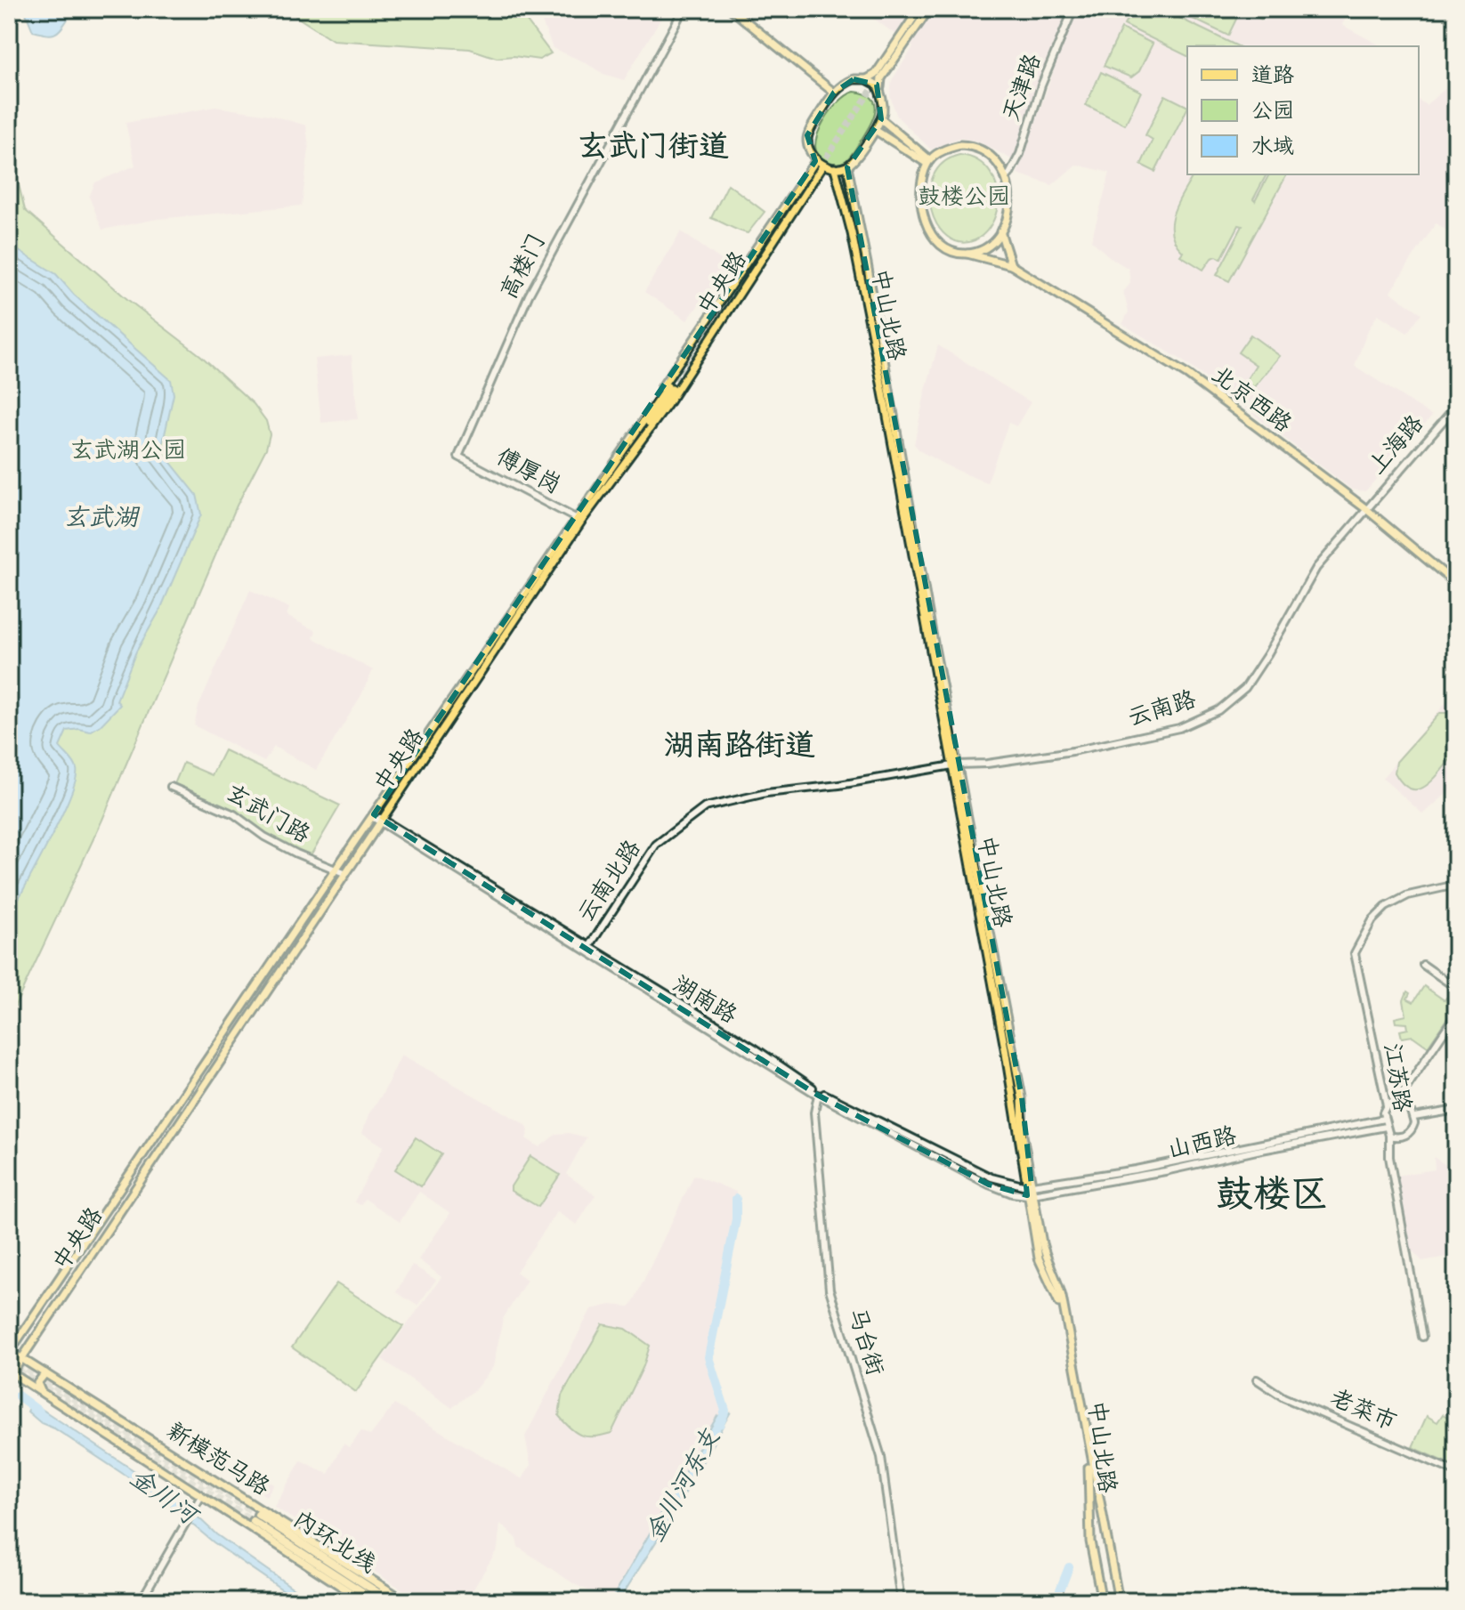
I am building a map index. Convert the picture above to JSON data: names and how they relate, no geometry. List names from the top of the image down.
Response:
{
  "streets": {
    "highway": ["内环北线"],
    "main road": [
      "中央路",
      "中山北路",
      "北京西路",
      "新模范马路"
    ],
    "street": [
      "天津路",
      "高楼门",
      "上海路",
      "傅厚岗",
      "云南路",
      "玄武门路",
      "云南北路",
      "湖南路",
      "江苏路",
      "山西路",
      "马台街",
      "老菜市"
    ]
  },
  "crossings": [
    ["天津路", "北京西路"],
    ["高楼门", "傅厚岗"],
    ["中央路", "中山北路"],
    ["中央路", "傅厚岗"],
    ["中央路", "玄武门路"],
    ["中央路", "湖南路"],
    ["中央路", "新模范马路"],
    ["中山北路", "云南路"],
    ["中山北路", "云南北路"],
    ["中山北路", "湖南路"],
    ["中山北路", "山西路"],
    ["北京西路", "上海路"],
    ["北京西路", "云南路"],
    ["上海路", "云南路"],
    ["云南路", "云南北路"],
    ["云南北路", "湖南路"],
    ["湖南路", "山西路"],
    ["湖南路", "马台街"],
    ["江苏路", "山西路"]
  ],
  "districts": ["玄武门街道", "湖南路街道", "鼓楼区"],
  "water": ["玄武湖", "金川河东支", "金川河"],
  "parks": ["鼓楼公园", "玄武湖公园"],
  "legend": ["道路", "公园", "水域"]
}
